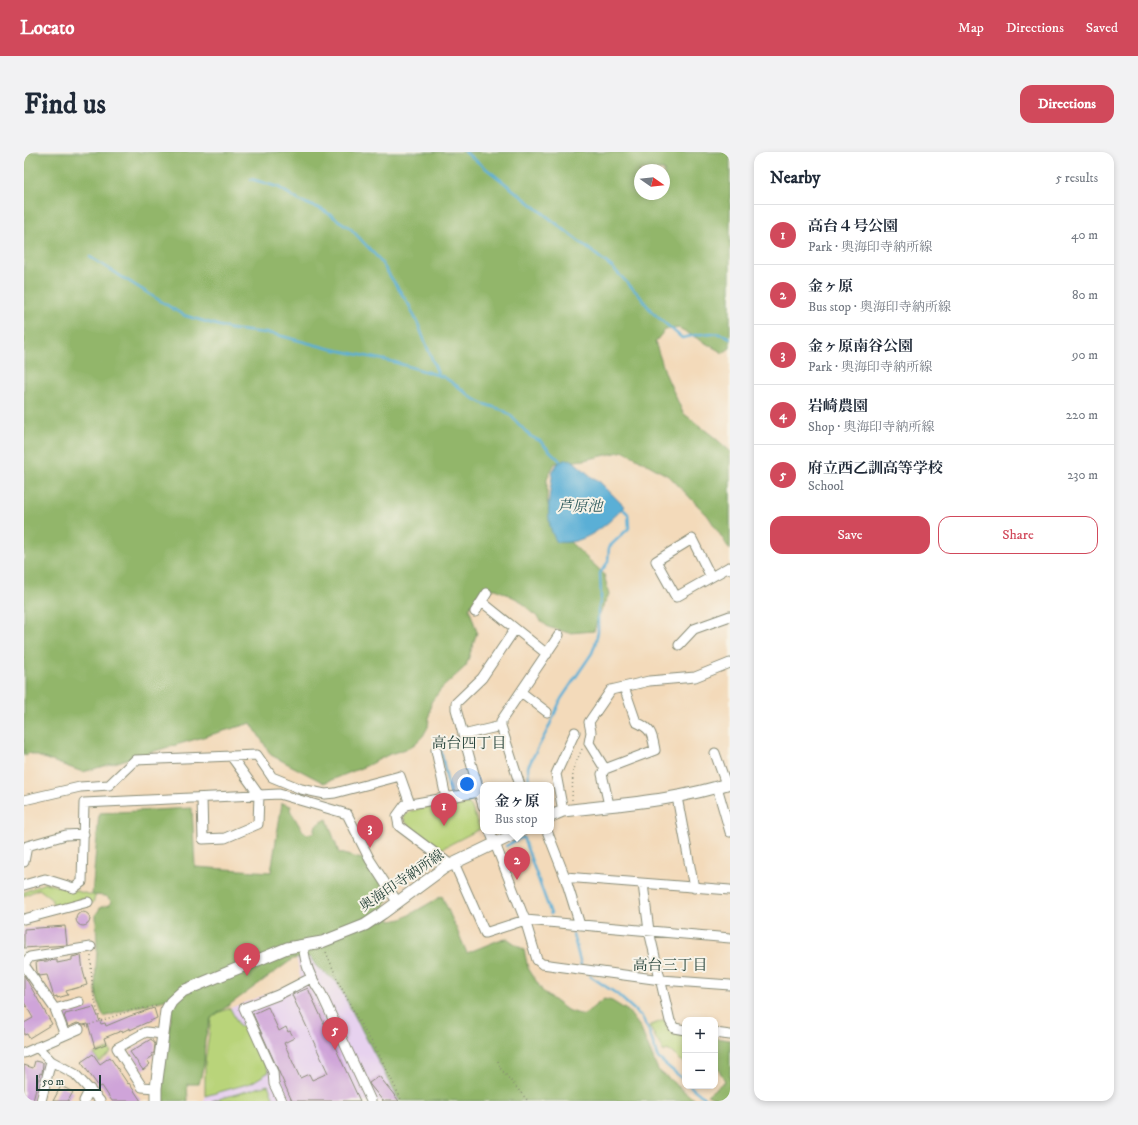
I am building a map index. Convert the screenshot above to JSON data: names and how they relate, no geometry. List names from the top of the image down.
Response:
{
  "streets": {
    "main road": ["奥海印寺納所線"]
  },
  "districts": ["高台四丁目", "高台三丁目"],
  "water": ["芦原池"],
  "scale_bar": "50 m",
  "north": "right",
  "page": {
    "header": "Locato",
    "nav": ["Map", "Directions", "Saved"],
    "buttons": [
      "Directions",
      ["Save", "Share"]
    ],
    "title": "Find us",
    "heading": ["Nearby", "5 results"],
    "list": [
      {
        "mark": "1",
        "name": "高台４号公園",
        "note": "Park · 奥海印寺納所線",
        "value": "40 m"
      },
      {
        "mark": "2",
        "name": "金ヶ原",
        "note": "Bus stop · 奥海印寺納所線",
        "value": "80 m"
      },
      {
        "mark": "3",
        "name": "金ヶ原南谷公園",
        "note": "Park · 奥海印寺納所線",
        "value": "90 m"
      },
      {
        "mark": "4",
        "name": "岩崎農園",
        "note": "Shop · 奥海印寺納所線",
        "value": "220 m"
      },
      {
        "mark": "5",
        "name": "府立西乙訓高等学校",
        "note": "School",
        "value": "230 m"
      }
    ],
    "popup": ["金ヶ原", "Bus stop"],
    "pins": [
      "1",
      "3",
      "2",
      "4",
      "5"
    ],
    "map_buttons": ["+", "−"],
    "scale": "50 m"
  }
}
